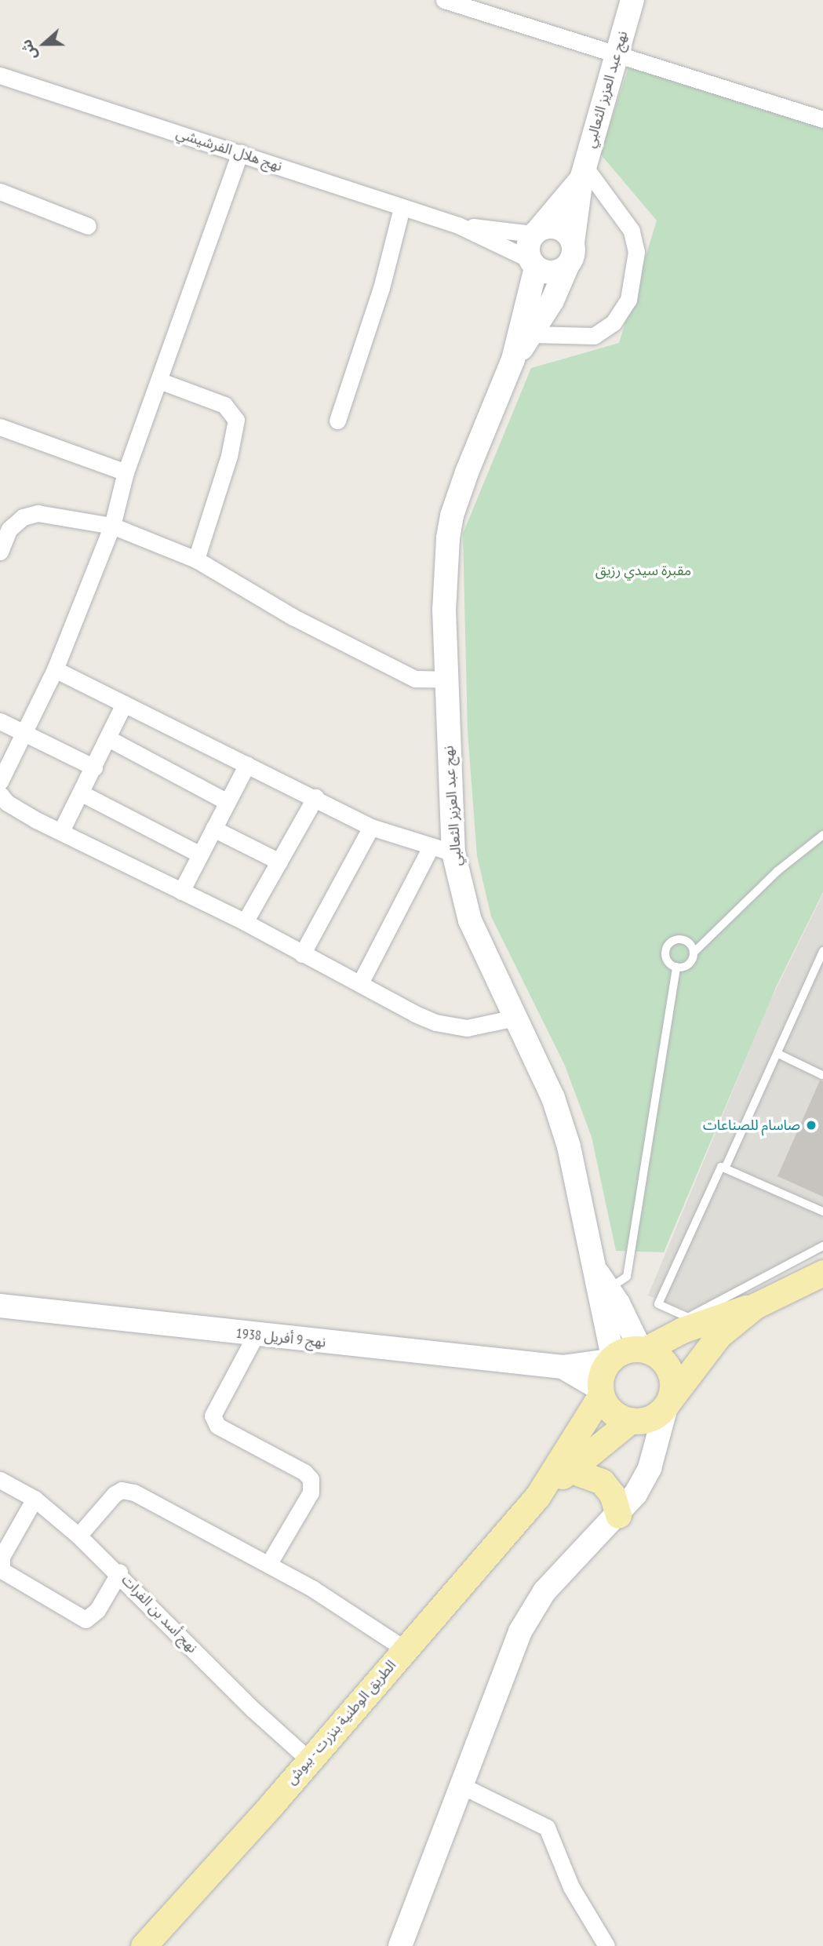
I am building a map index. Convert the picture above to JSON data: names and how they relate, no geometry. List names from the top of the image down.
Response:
{
  "streets": {
    "main road": ["الطريق الوطنية بنزرت - ببوش"],
    "street": [
      "نهج عبد العزيز الثعالبي",
      "نهج هلال الفرشيشي",
      "نهج 9 أفريل 1938",
      "نهج أسد بن الفرات"
    ]
  },
  "crossings": [
    ["نهج عبد العزيز الثعالبي", "نهج هلال الفرشيشي"],
    ["نهج أسد بن الفرات", "الطريق الوطنية بنزرت - ببوش"]
  ],
  "parks": ["مقبرة سيدي رزيق"],
  "places": ["صاسام للصناعات"],
  "north": "left"
}
